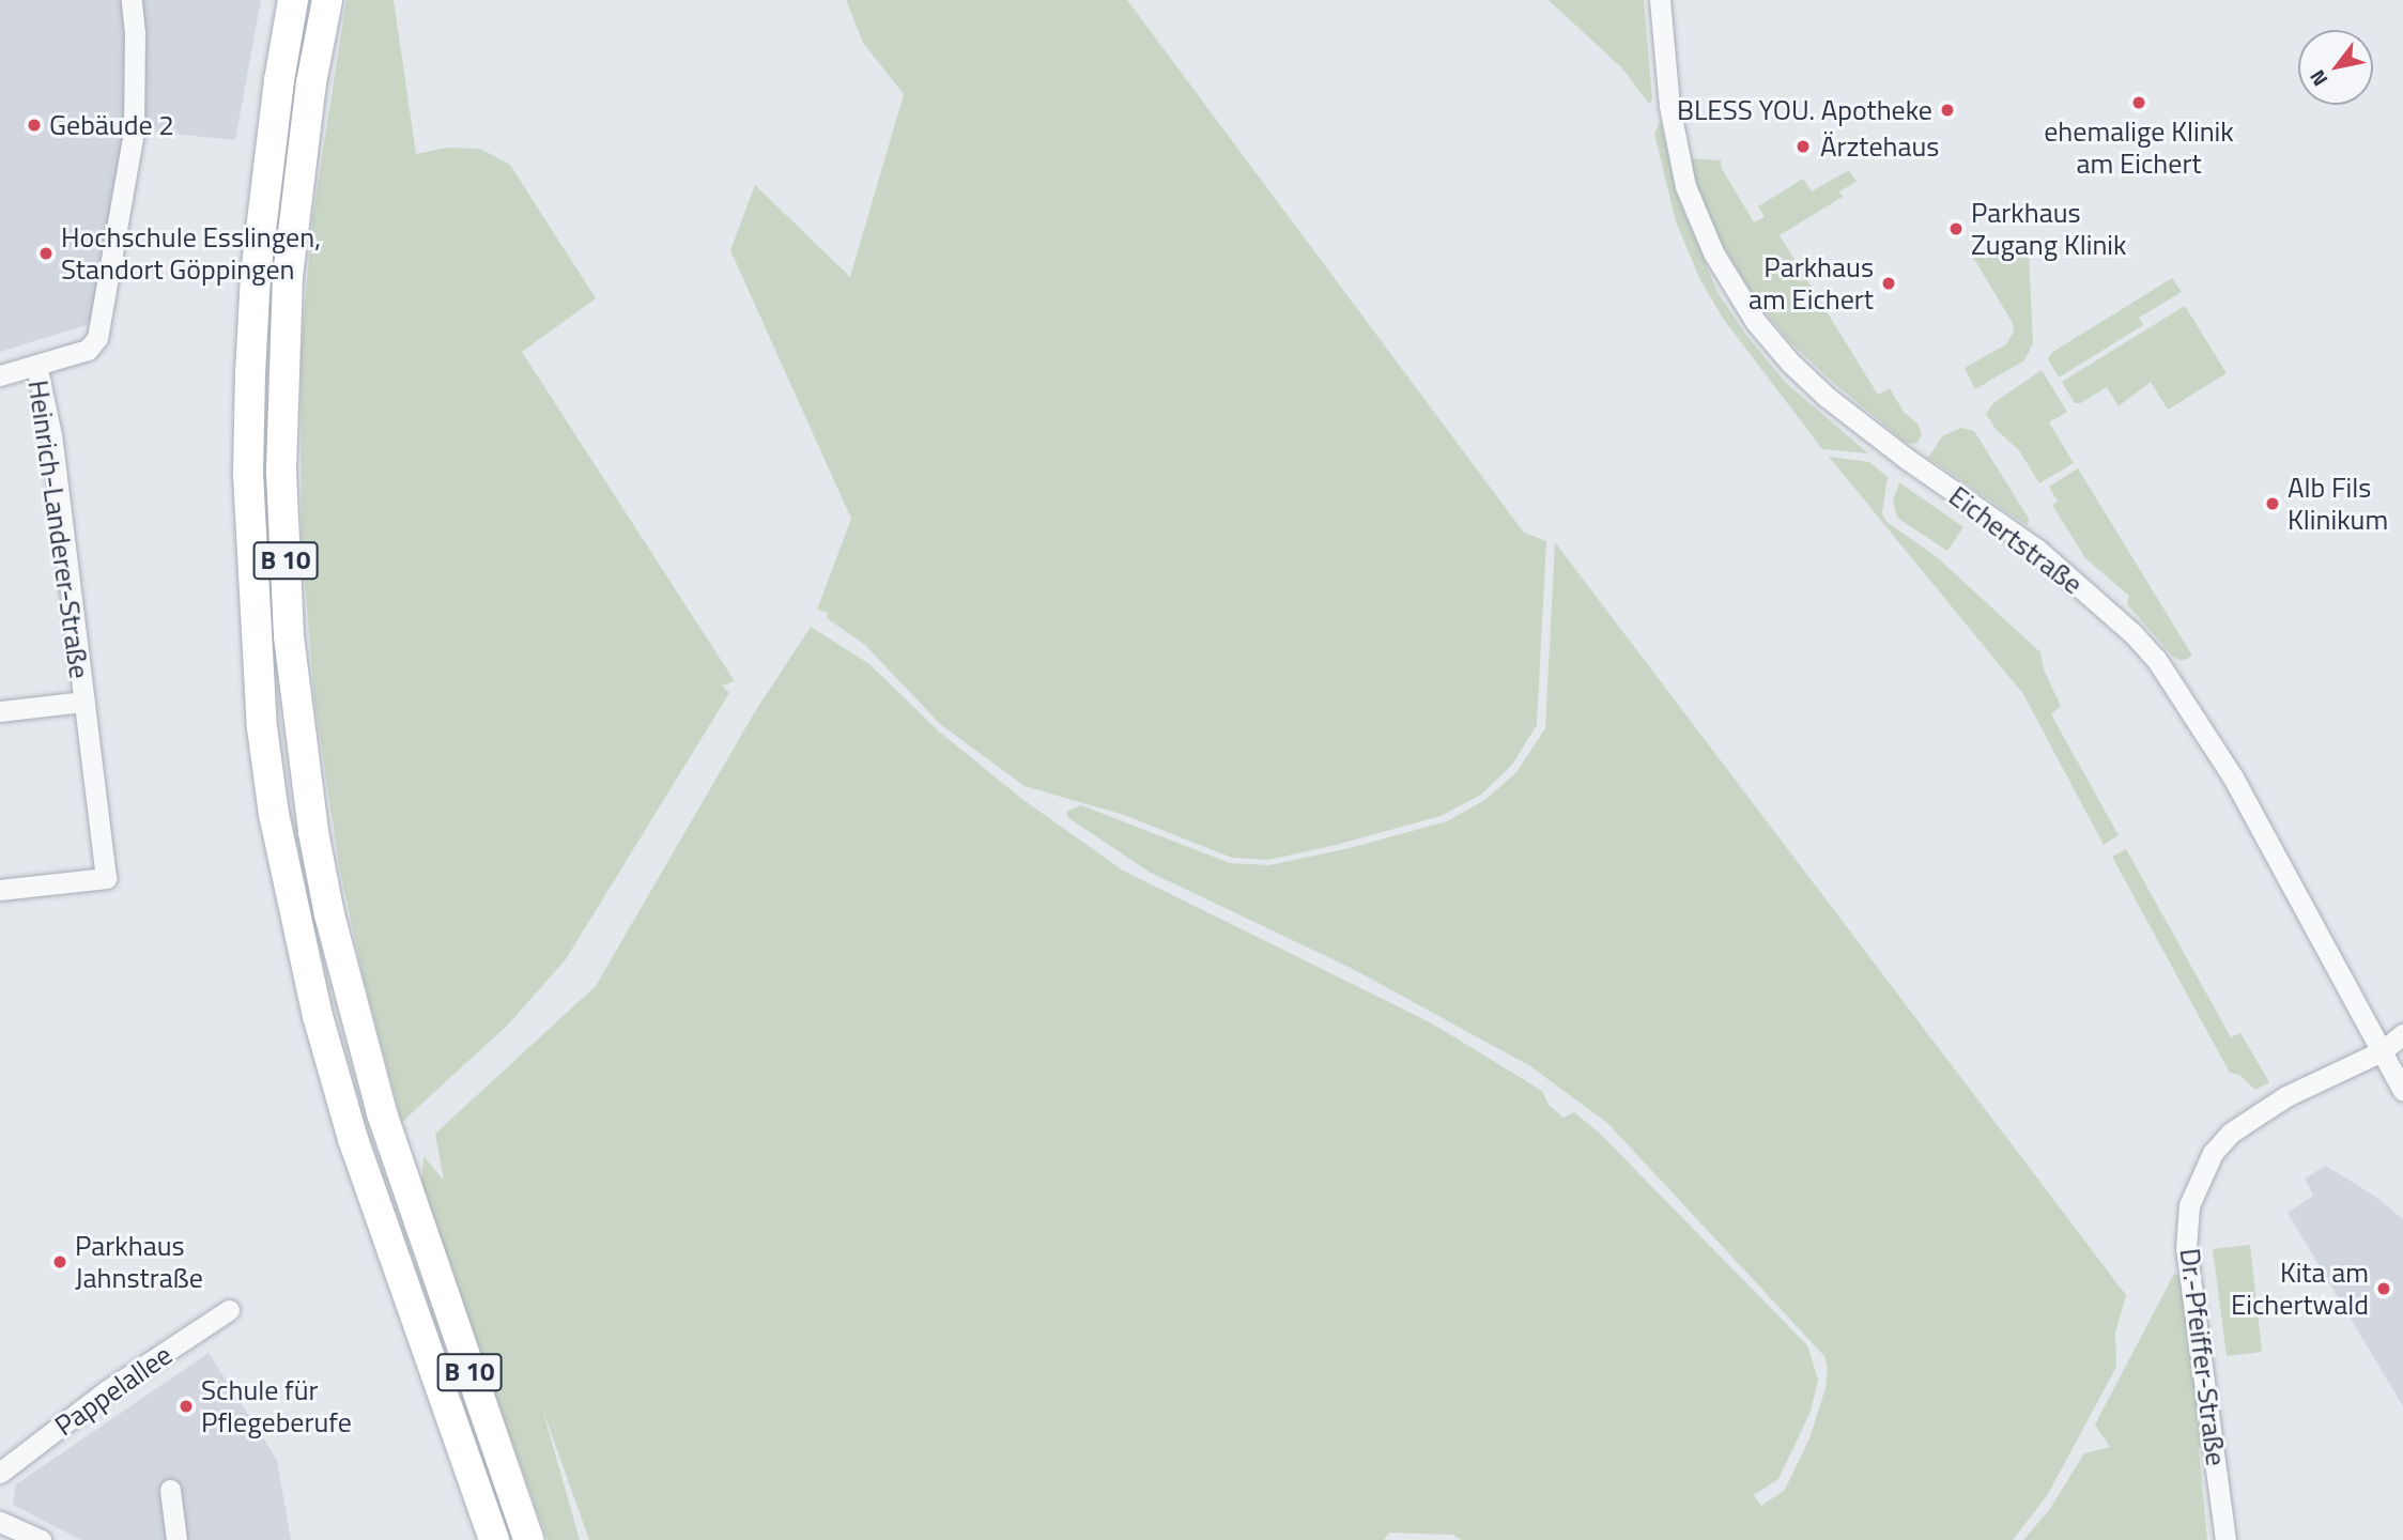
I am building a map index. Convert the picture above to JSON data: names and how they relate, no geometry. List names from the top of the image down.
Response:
{
  "streets": {
    "highway": ["B 10"],
    "street": [
      "Heinrich-Landerer-Straße",
      "Eichertstraße",
      "Dr.-Pfeiffer-Straße",
      "Pappelallee"
    ]
  },
  "crossings": [
    ["Eichertstraße", "Dr.-Pfeiffer-Straße"]
  ],
  "places": [
    "ehemalige Klinik am Eichert",
    "BLESS YOU. Apotheke",
    "Gebäude 2",
    "Ärztehaus",
    "Parkhaus Zugang Klinik",
    "Hochschule Esslingen, Standort Göppingen",
    "Parkhaus am Eichert",
    "Alb Fils Klinikum",
    "Parkhaus Jahnstraße",
    "Kita am Eichertwald",
    "Schule für Pflegeberufe"
  ],
  "north": "bottom left"
}
